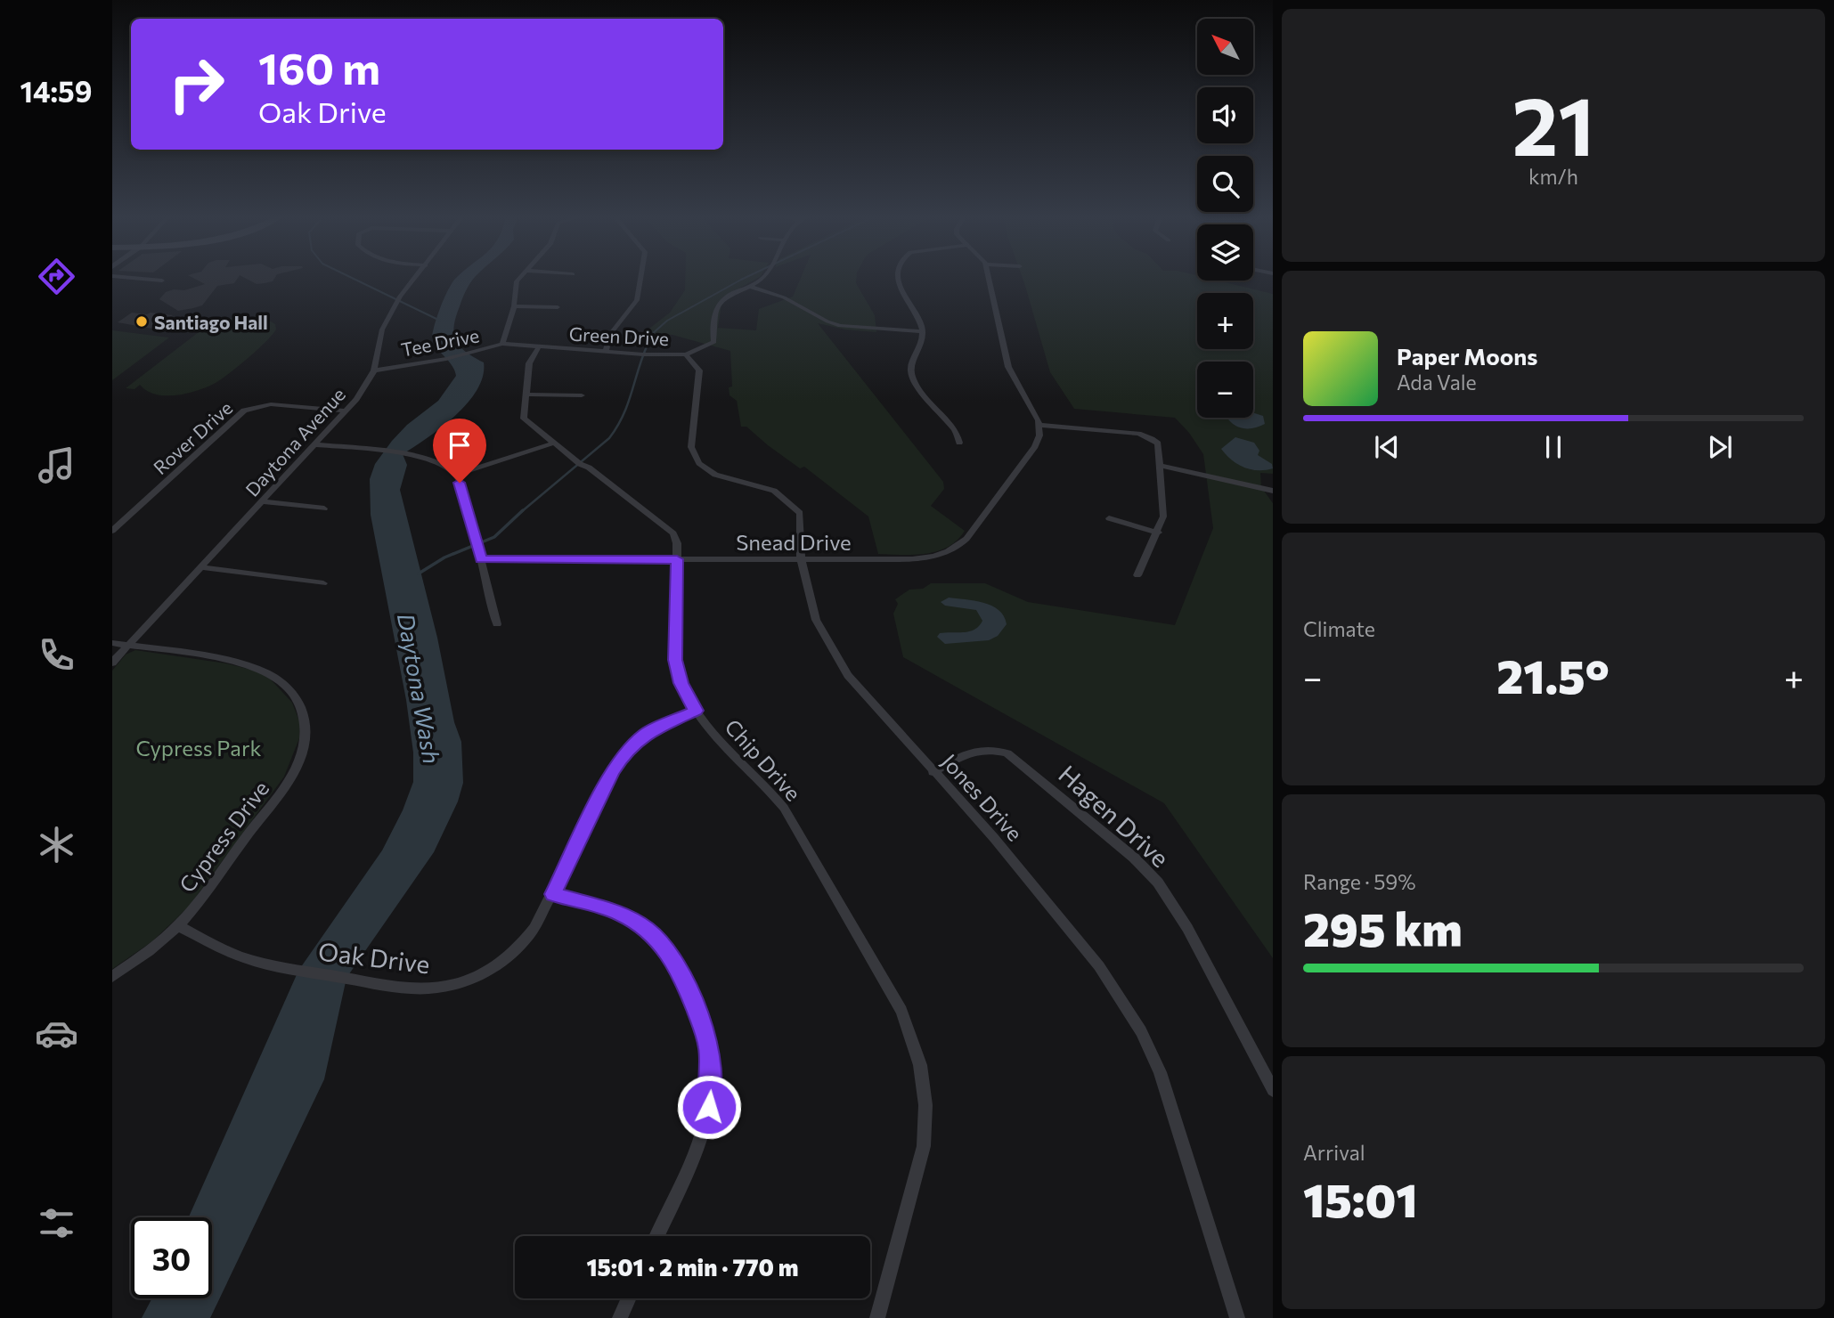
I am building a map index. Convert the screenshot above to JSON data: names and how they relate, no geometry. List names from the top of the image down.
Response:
{
  "streets": {
    "street": [
      "Green Drive",
      "Tee Drive",
      "Rover Drive",
      "Daytona Avenue",
      "Snead Drive",
      "Chip Drive",
      "Jones Drive",
      "Hagen Drive",
      "Cypress Drive",
      "Oak Drive"
    ]
  },
  "crossings": [
    ["Green Drive", "Tee Drive"],
    ["Green Drive", "Chip Drive"],
    ["Green Drive", "Jones Drive"],
    ["Tee Drive", "Daytona Avenue"],
    ["Rover Drive", "Daytona Avenue"],
    ["Daytona Avenue", "Cypress Drive"],
    ["Snead Drive", "Chip Drive"],
    ["Snead Drive", "Jones Drive"],
    ["Chip Drive", "Oak Drive"],
    ["Jones Drive", "Hagen Drive"],
    ["Cypress Drive", "Oak Drive"]
  ],
  "water": ["Daytona Wash"],
  "parks": ["Cypress Park"],
  "places": ["Santiago Hall"],
  "north": "top left",
  "page": {
    "tabs": "14:59",
    "tile": [
      ["21", "km/h"],
      "Climate",
      ["Range · 59%", "295 km"],
      ["Arrival", "15:01"]
    ],
    "map_buttons": ["+", "−"],
    "turn": ["160 m", "Oak Drive"],
    "song": ["Paper Moons", "Ada Vale"],
    "heat": ["−", "21.5°", "+"],
    "limit": "30",
    "trip": "15:01 · 2 min · 770 m"
  }
}
